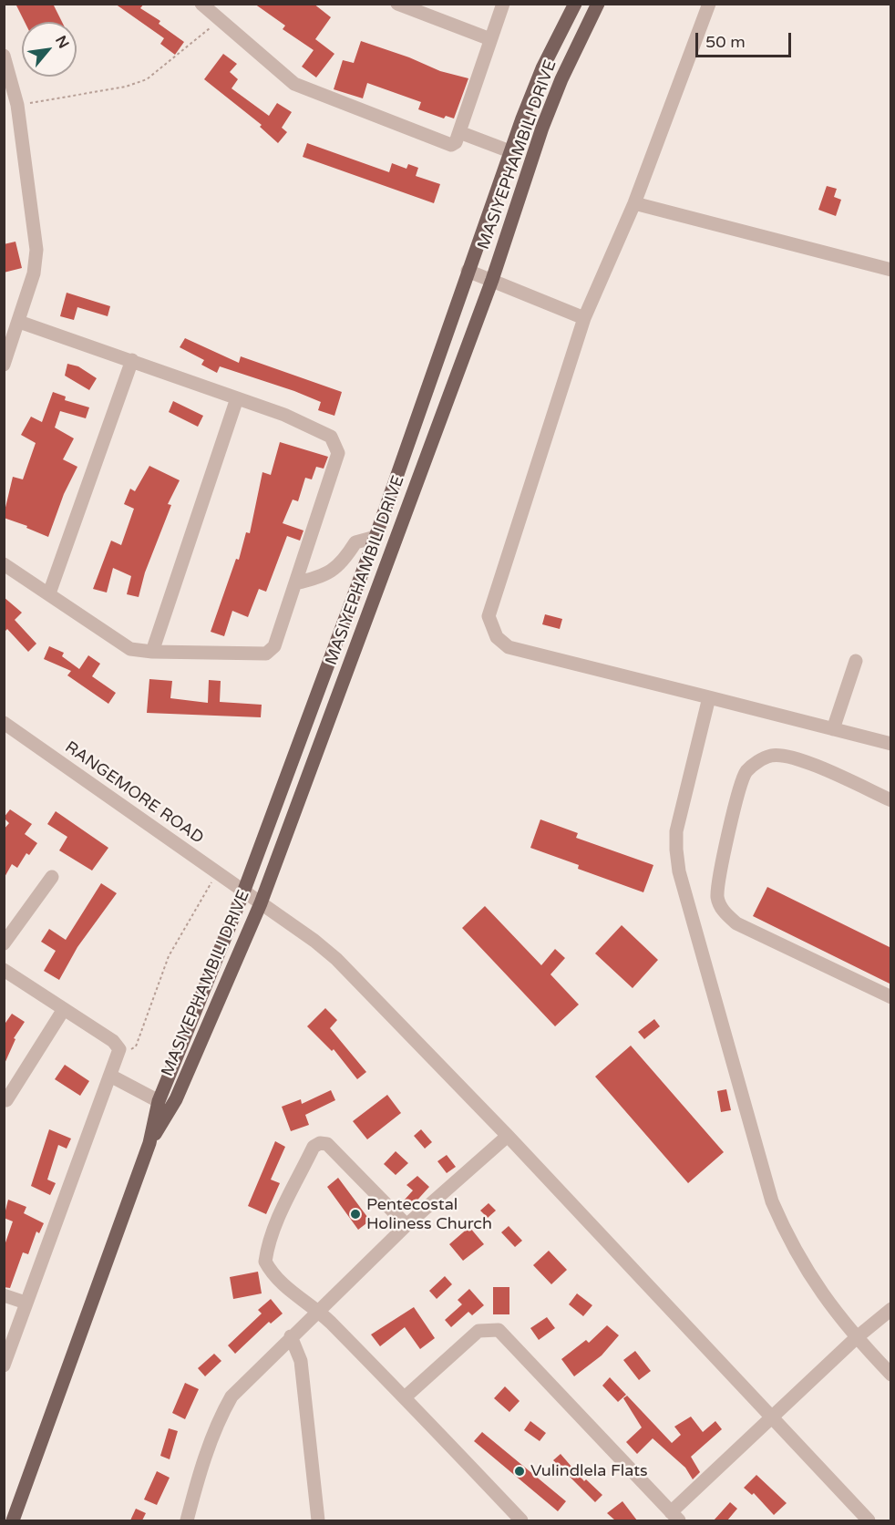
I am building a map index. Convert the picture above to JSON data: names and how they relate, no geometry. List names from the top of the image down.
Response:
{
  "streets": {
    "main road": ["MASIYEPHAMBILI DRIVE"],
    "street": ["RANGEMORE ROAD"]
  },
  "crossings": [
    ["MASIYEPHAMBILI DRIVE", "RANGEMORE ROAD"]
  ],
  "places": ["Pentecostal Holiness Church", "Vulindlela Flats"],
  "scale_bar": "50 m",
  "north": "top right"
}
